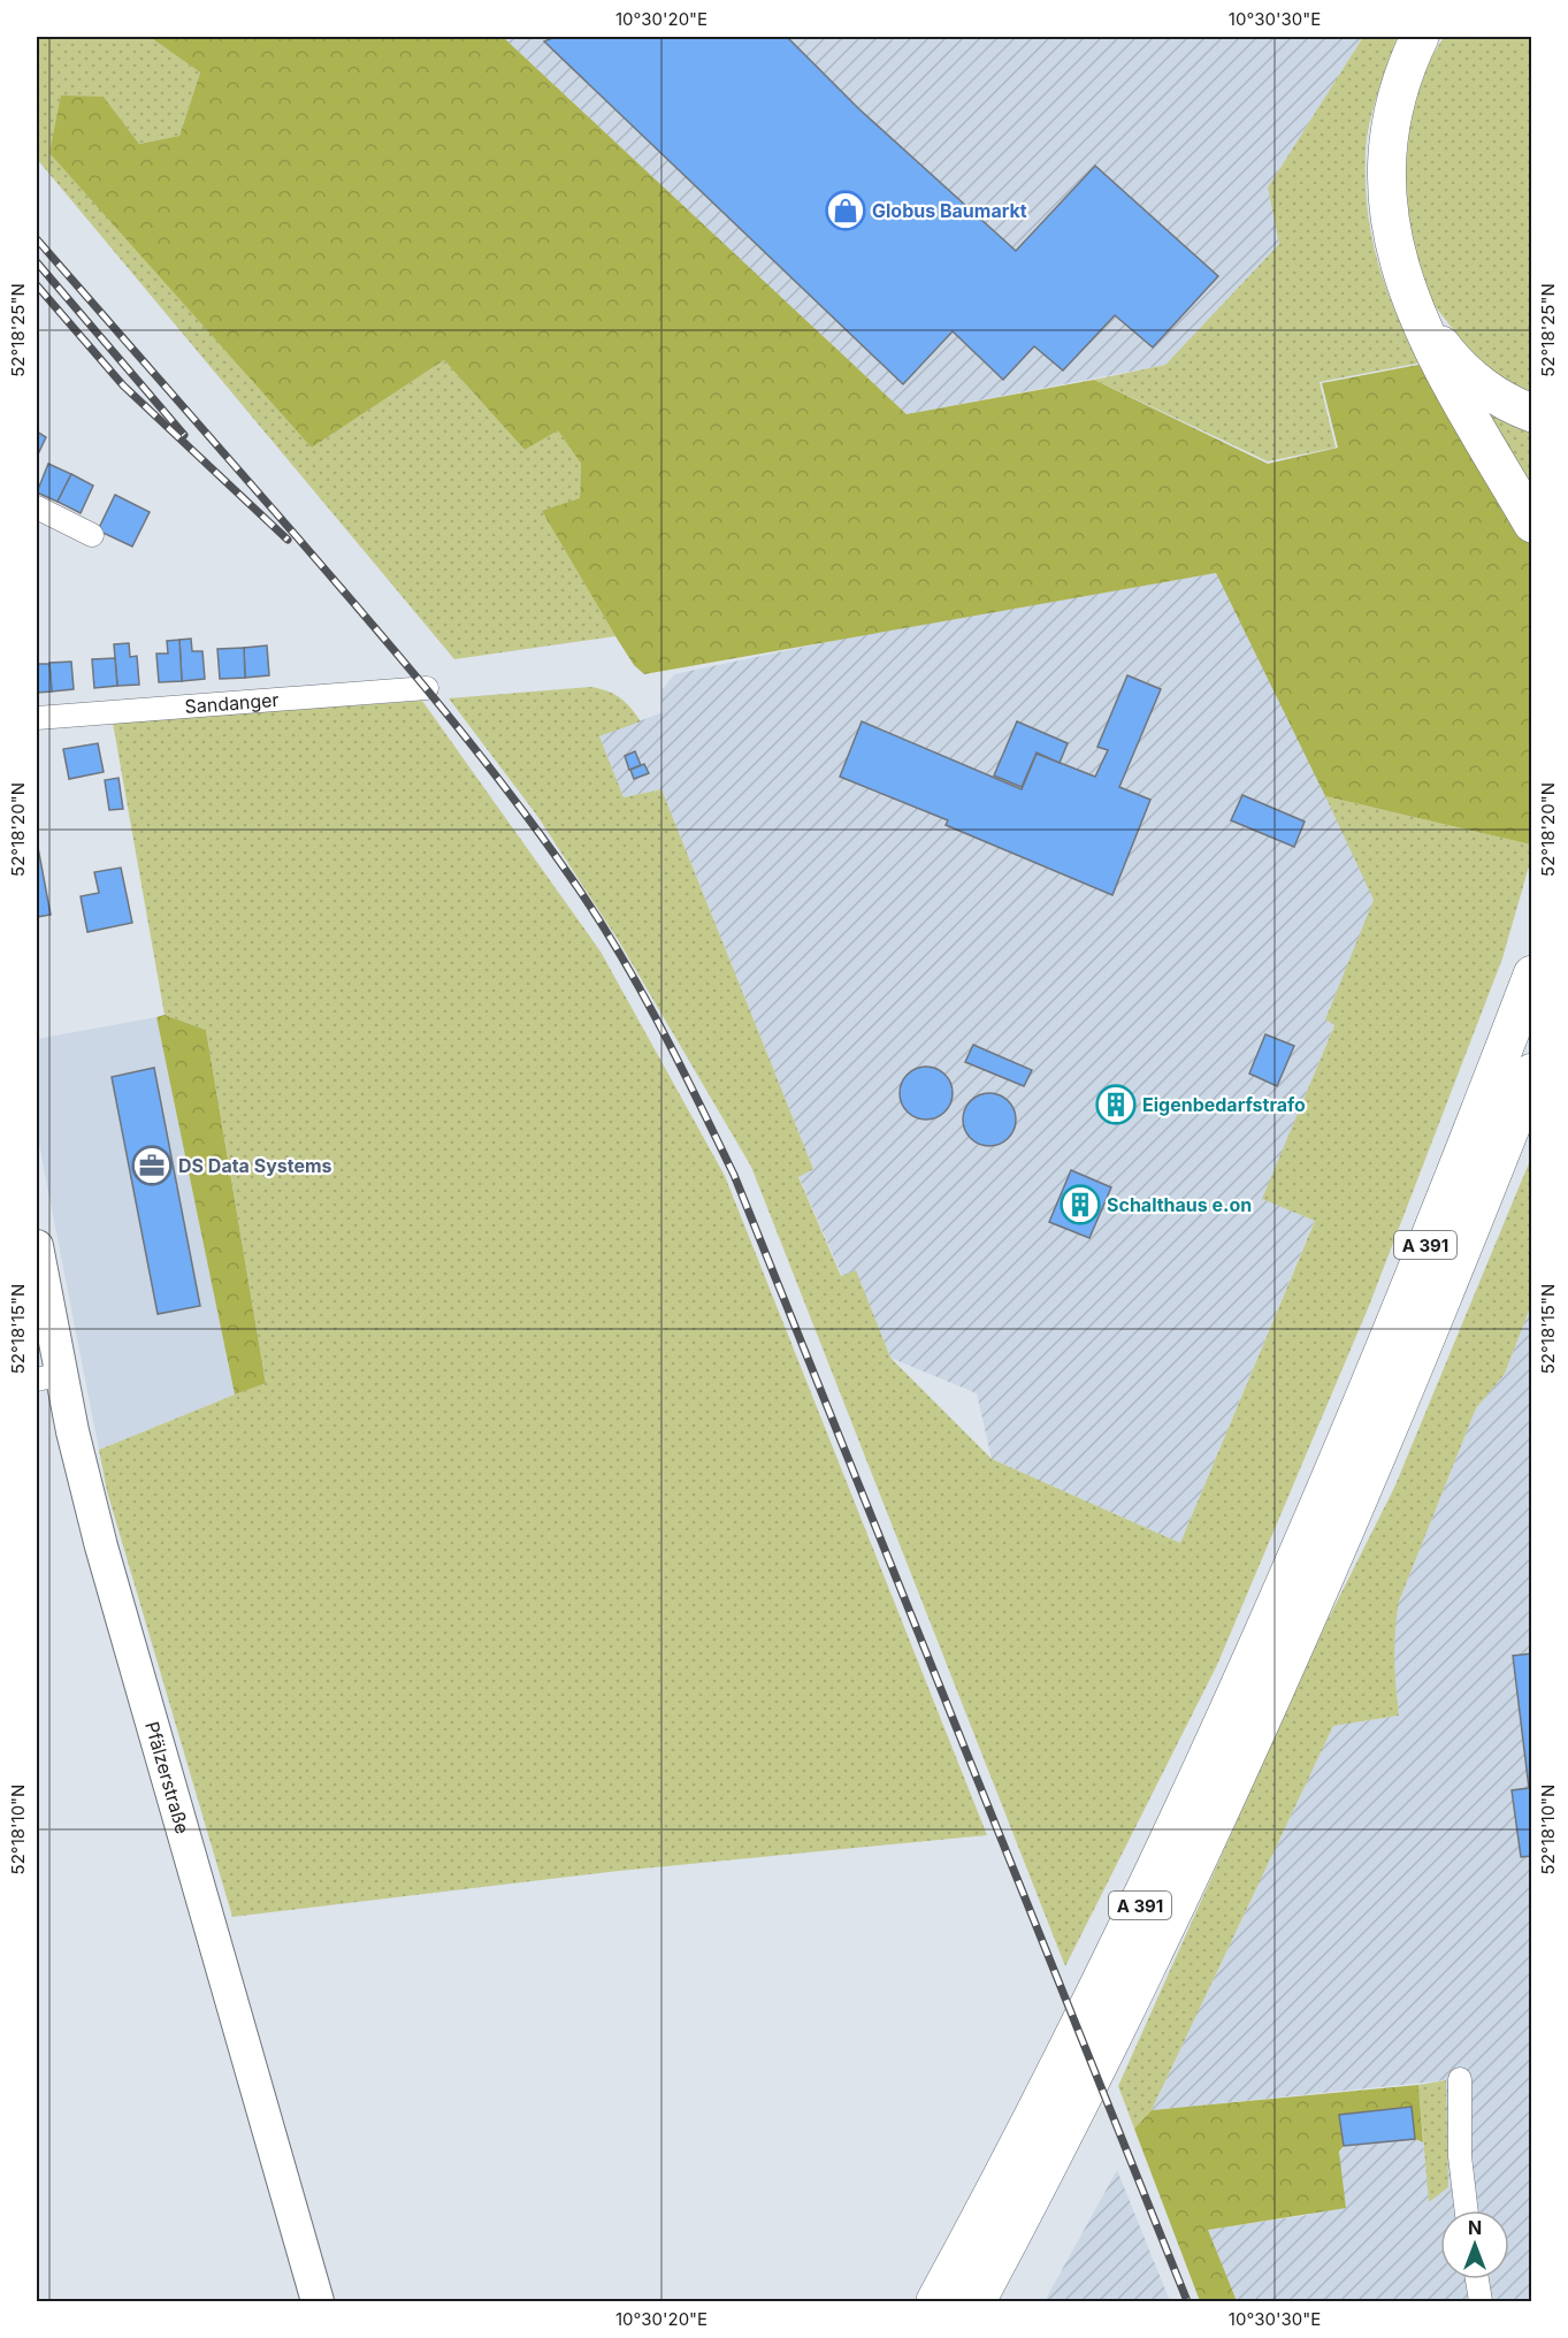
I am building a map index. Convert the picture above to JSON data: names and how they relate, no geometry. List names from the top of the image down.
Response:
{
  "streets": {
    "highway": ["A 391"],
    "street": ["Sandanger", "Pfälzerstraße"]
  },
  "places": {
    "shop": ["Globus Baumarkt"],
    "building": ["Eigenbedarfstrafo", "Schalthaus e.on"],
    "office": ["DS Data Systems"]
  },
  "north": "top",
  "coordinates": [
    "10°30'20\"E",
    "10°30'30\"E",
    "52°18'25\"N",
    "52°18'20\"N",
    "52°18'15\"N",
    "52°18'10\"N"
  ]
}
